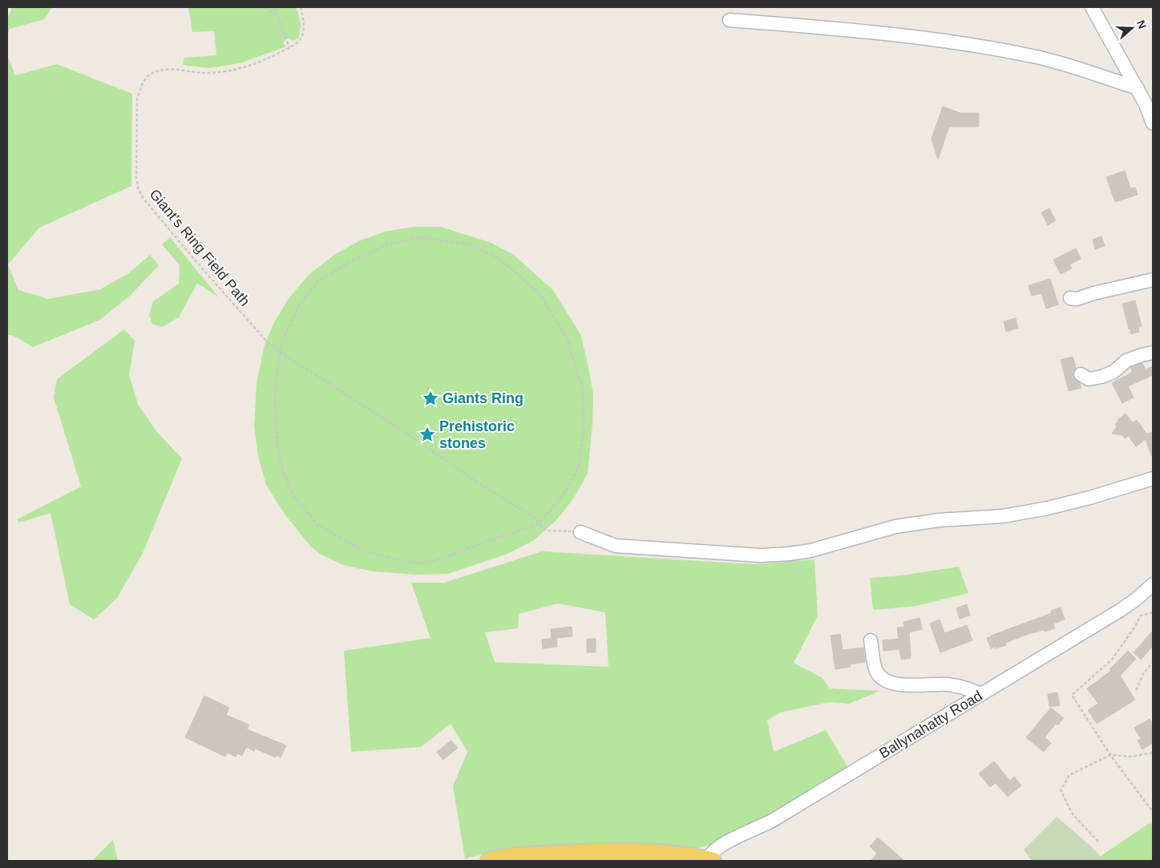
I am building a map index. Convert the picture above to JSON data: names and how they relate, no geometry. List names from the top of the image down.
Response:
{
  "streets": {
    "street": ["Ballynahatty Road"],
    "path": ["Giant's Ring Field Path"]
  },
  "places": {
    "place": ["Giants Ring", "Prehistoric stones"]
  },
  "north": "right"
}
